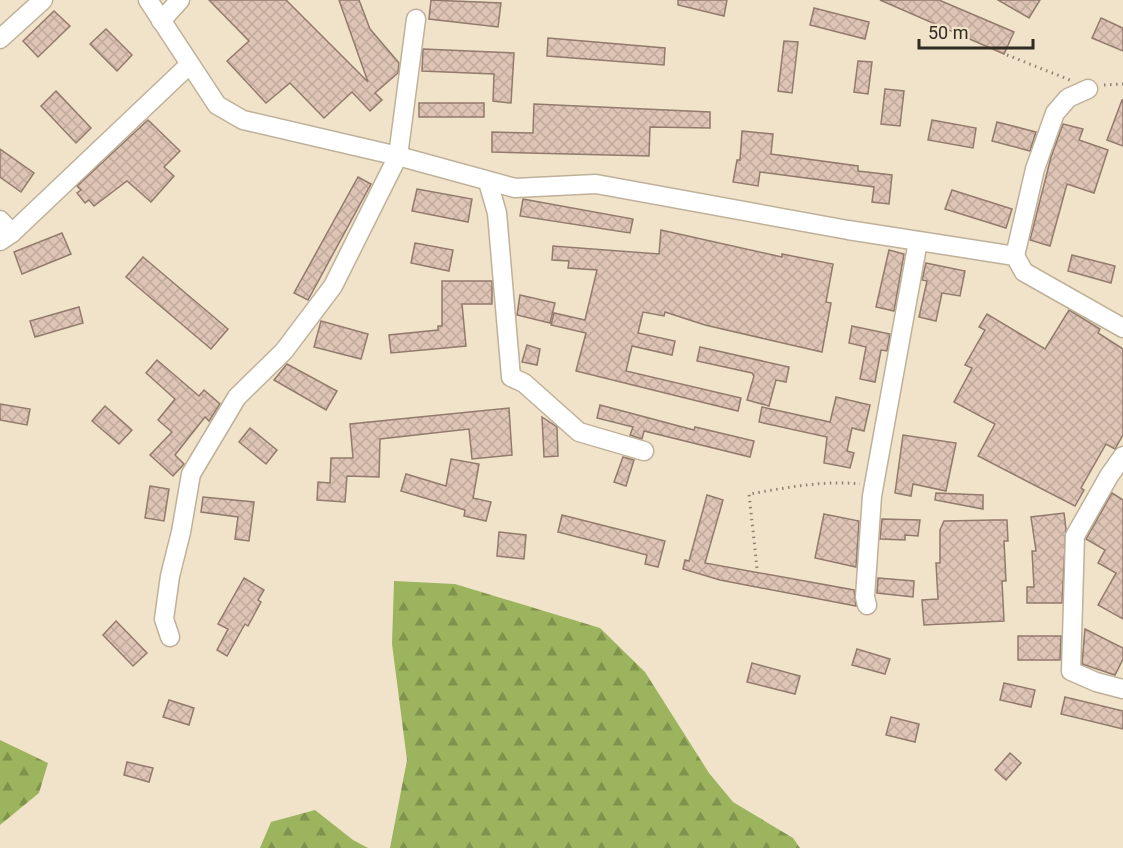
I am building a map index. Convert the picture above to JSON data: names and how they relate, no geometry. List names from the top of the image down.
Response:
{
  "scale_bar": "50 m"
}
